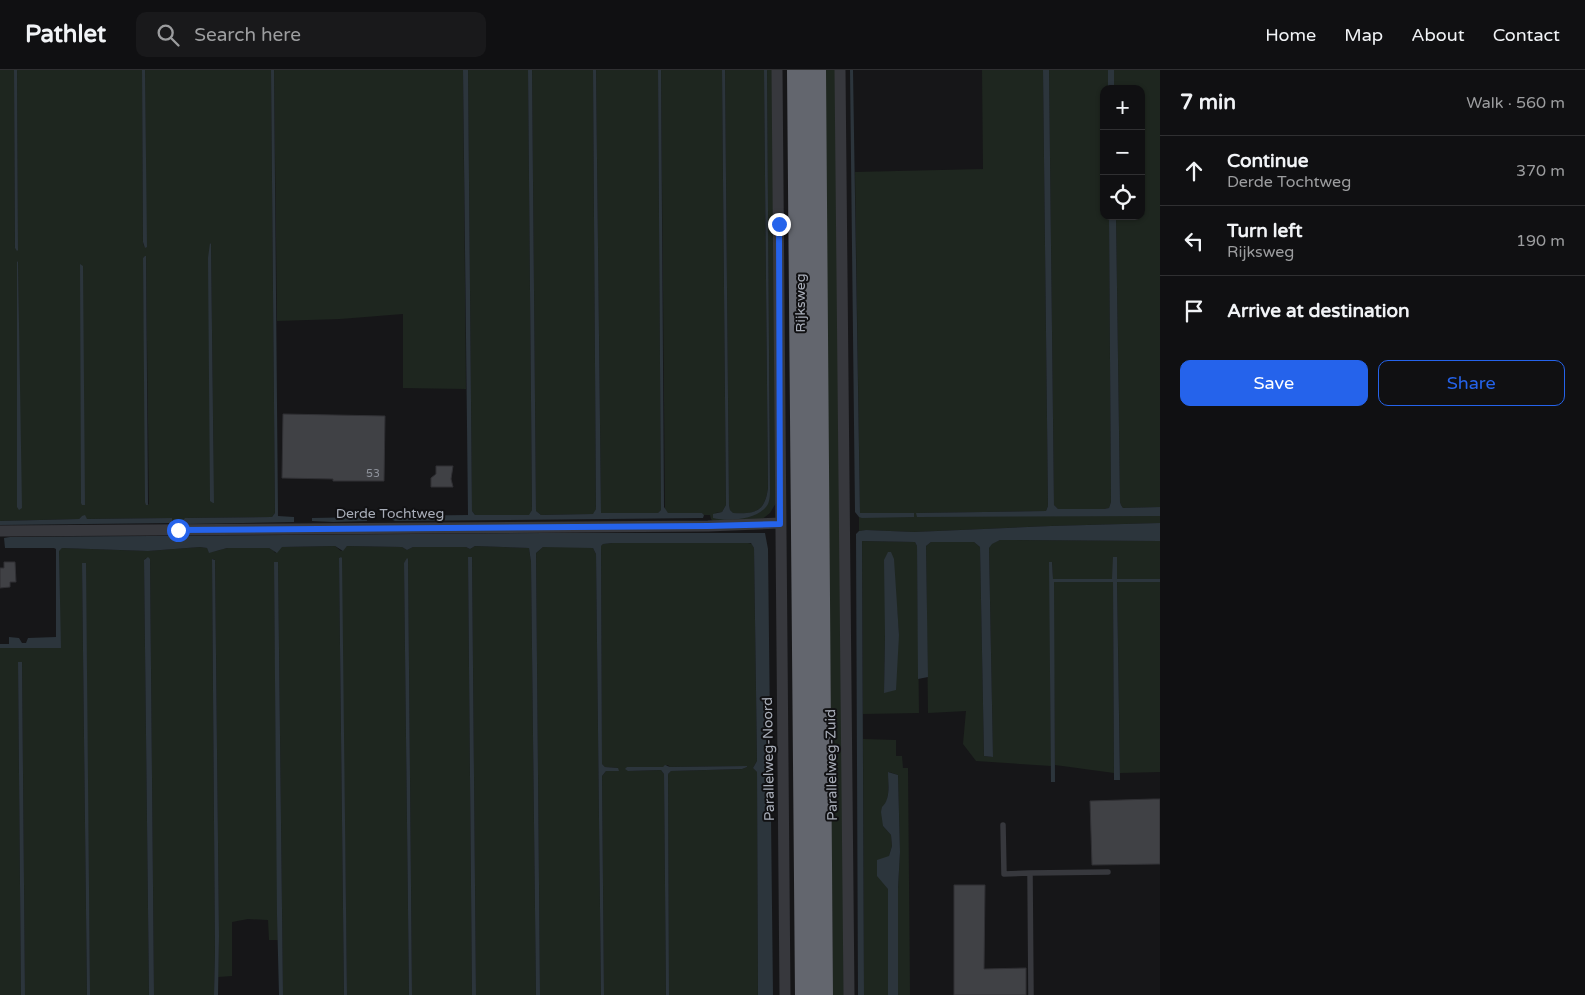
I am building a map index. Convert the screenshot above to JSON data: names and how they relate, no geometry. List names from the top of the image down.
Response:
{
  "streets": {
    "highway": ["Rijksweg"],
    "street": ["Derde Tochtweg", "Parallelweg-Noord", "Parallelweg-Zuid"]
  },
  "crossings": [
    ["Rijksweg", "Derde Tochtweg"],
    ["Rijksweg", "Parallelweg-Noord"],
    ["Derde Tochtweg", "Parallelweg-Noord"]
  ],
  "house_numbers": ["53"],
  "page": {
    "header": "Pathlet",
    "search": "Search here",
    "nav": [
      "Home",
      "Map",
      "About",
      "Contact"
    ],
    "heading": ["7 min", "Walk · 560 m"],
    "map_buttons": ["+", "−"],
    "list": [
      ["Continue", "Derde Tochtweg", "370 m"],
      ["Turn left", "Rijksweg", "190 m"],
      "Arrive at destination"
    ],
    "buttons": ["Save", "Share"]
  }
}
